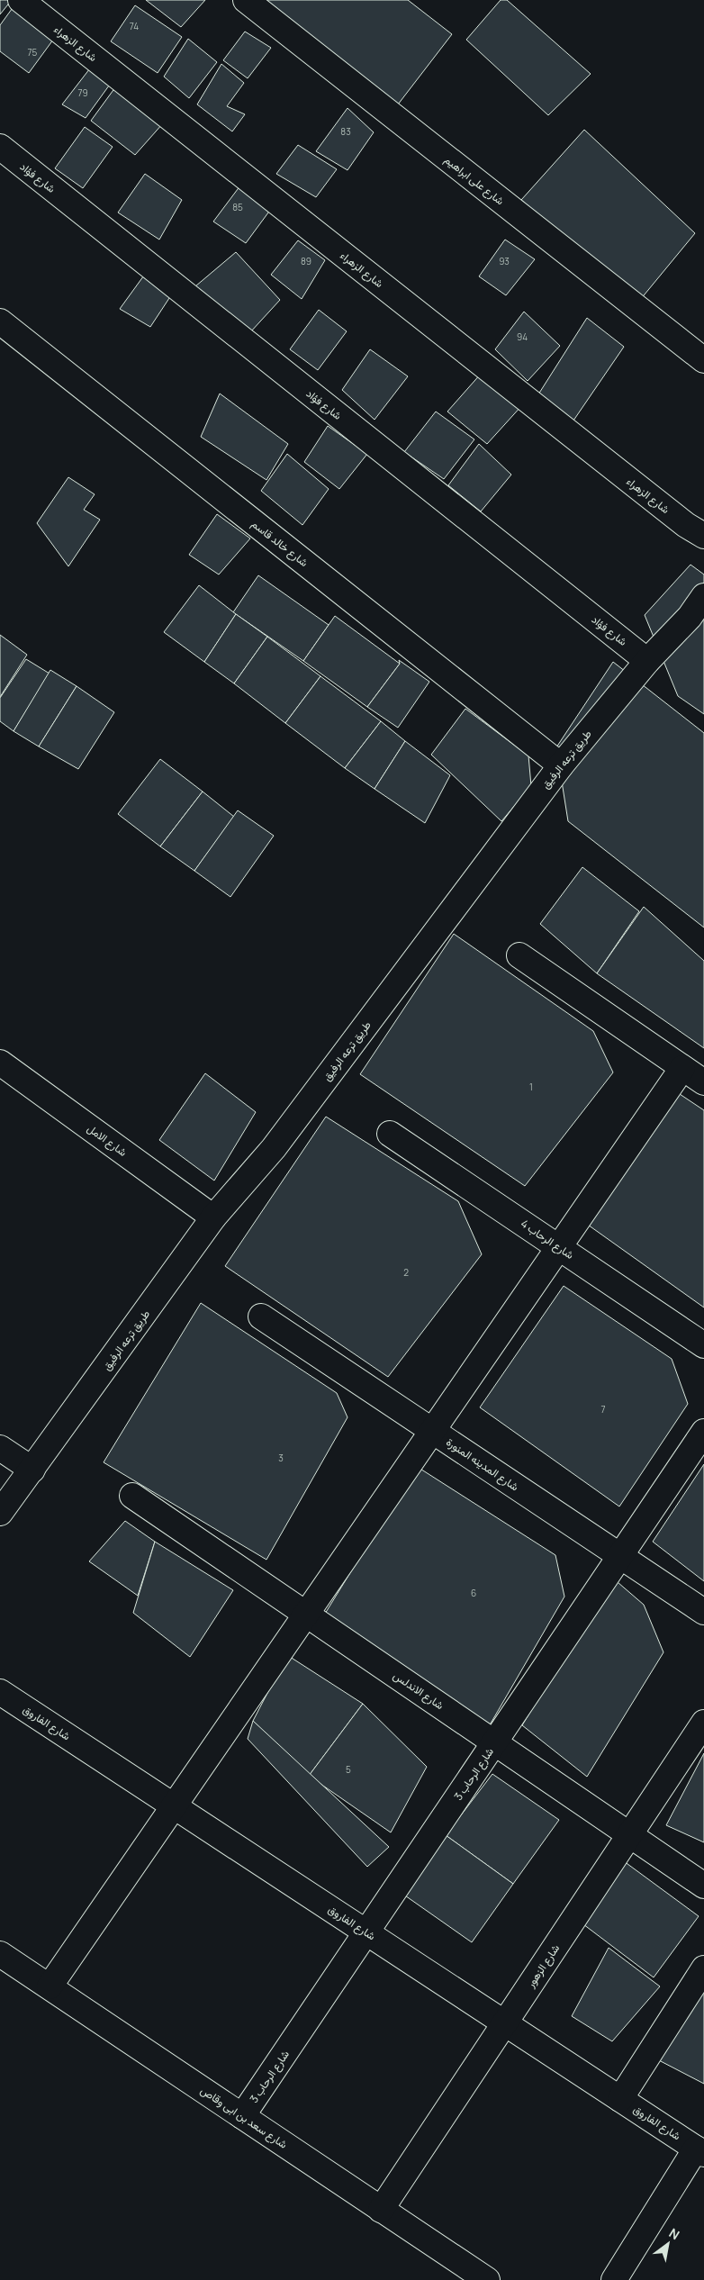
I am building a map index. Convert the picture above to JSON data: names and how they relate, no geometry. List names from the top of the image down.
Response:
{
  "streets": {
    "street": [
      "شارع الزهراء",
      "شارع فؤاد",
      "شارع على ابراهيم",
      "شارع خالد قاسم",
      "طريق ترعه الرفيق",
      "شارع الامل",
      "شارع الرحاب 4",
      "شارع المدينه المنورة",
      "شارع الاندلس",
      "شارع الفاروق",
      "شارع الرحاب 3",
      "شارع الزهور",
      "شارع سعد بن ابى وقاص"
    ]
  },
  "crossings": [
    ["شارع فؤاد", "طريق ترعه الرفيق"],
    ["شارع خالد قاسم", "طريق ترعه الرفيق"],
    ["طريق ترعه الرفيق", "شارع الامل"],
    ["شارع المدينه المنورة", "شارع الرحاب 3"],
    ["شارع الاندلس", "شارع الرحاب 3"],
    ["شارع الاندلس", "شارع الزهور"],
    ["شارع الفاروق", "شارع الرحاب 3"],
    ["شارع الفاروق", "شارع الزهور"],
    ["شارع الرحاب 3", "شارع سعد بن ابى وقاص"],
    ["شارع الزهور", "شارع سعد بن ابى وقاص"]
  ],
  "house_numbers": [
    "74",
    "75",
    "79",
    "83",
    "85",
    "89",
    "93",
    "94",
    "1",
    "2",
    "7",
    "3",
    "6",
    "5"
  ],
  "north": "top right"
}
